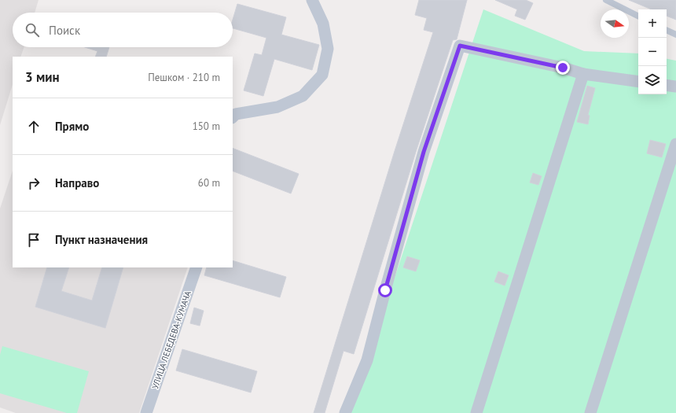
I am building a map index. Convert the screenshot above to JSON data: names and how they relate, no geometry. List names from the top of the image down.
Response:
{
  "streets": {
    "street": ["УЛИЦА ЛЕБЕДЕВА-КУМАЧА"]
  },
  "north": "right",
  "page": {
    "map_buttons": ["+", "−"],
    "search": "Поиск",
    "heading": ["3 мин", "Пешком · 210 m"],
    "list": [
      ["Прямо", "150 m"],
      ["Направо", "60 m"],
      "Пункт назначения"
    ]
  }
}
